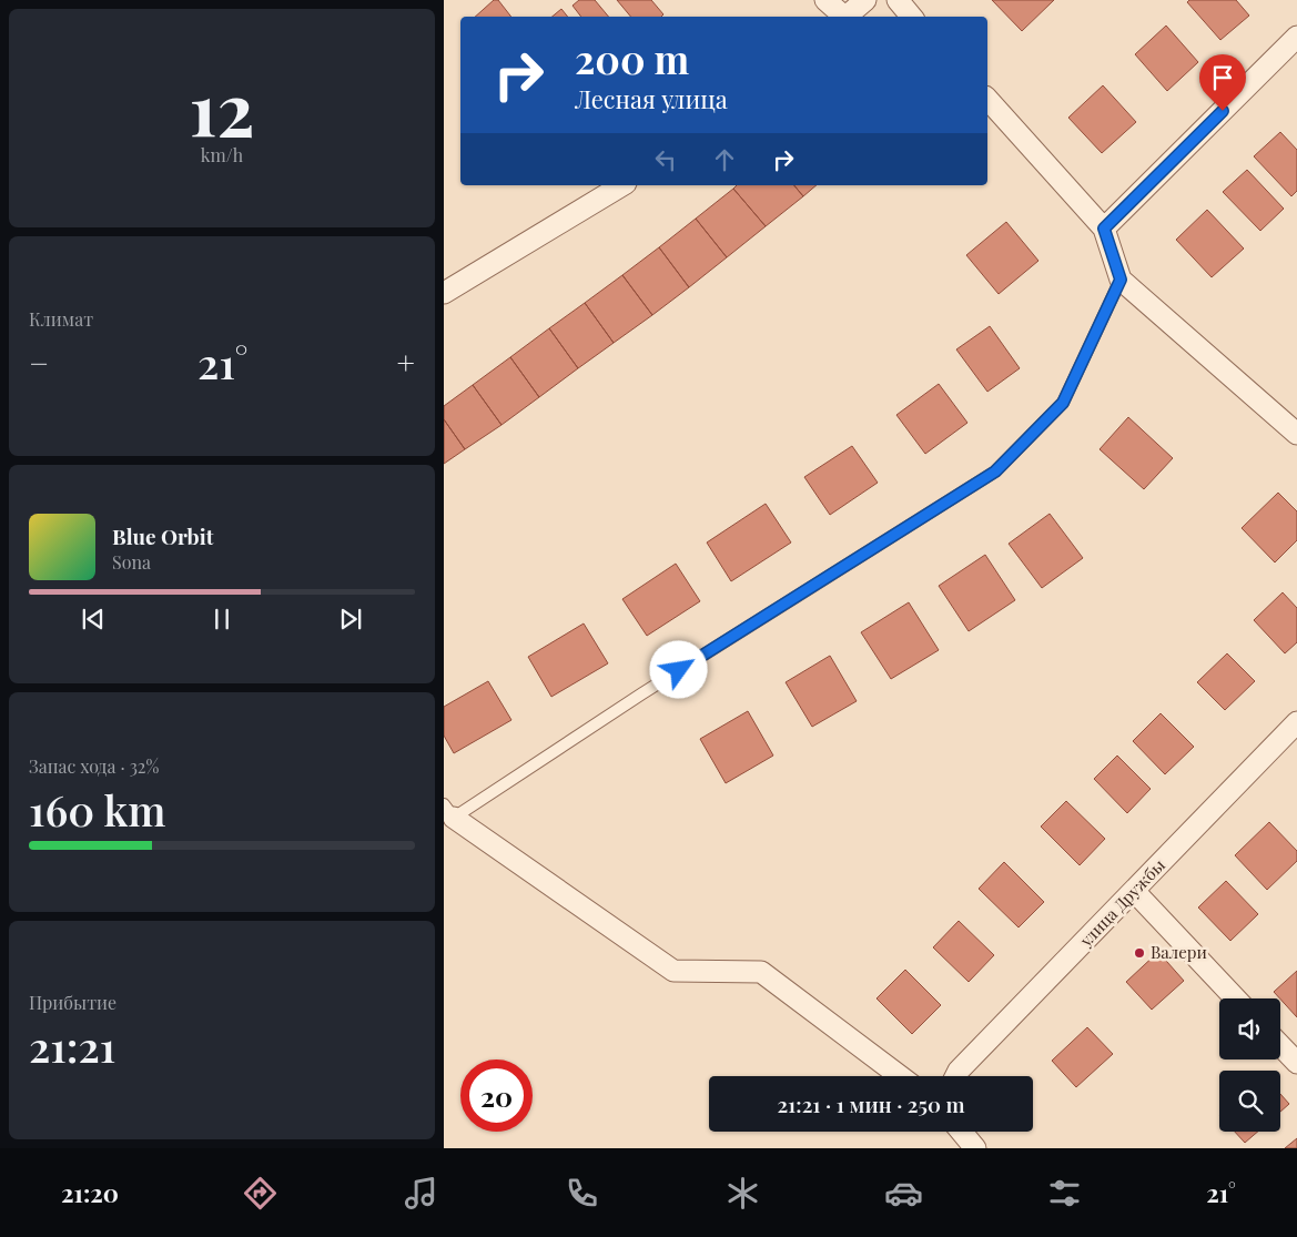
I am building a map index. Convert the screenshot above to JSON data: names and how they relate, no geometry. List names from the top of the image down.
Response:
{
  "streets": {
    "street": ["улица Дружбы"]
  },
  "places": ["Валери"],
  "page": {
    "tile": [
      ["12", "km/h"],
      "Климат",
      ["Запас хода · 32%", "160 km"],
      ["Прибытие", "21:21"]
    ],
    "turn": ["200 m", "Лесная улица"],
    "heat": ["−", "21°", "+"],
    "song": ["Blue Orbit", "Sona"],
    "limit": "20",
    "trip": "21:21 · 1 мин · 250 m",
    "tabs": ["21:20", "21°"]
  }
}
